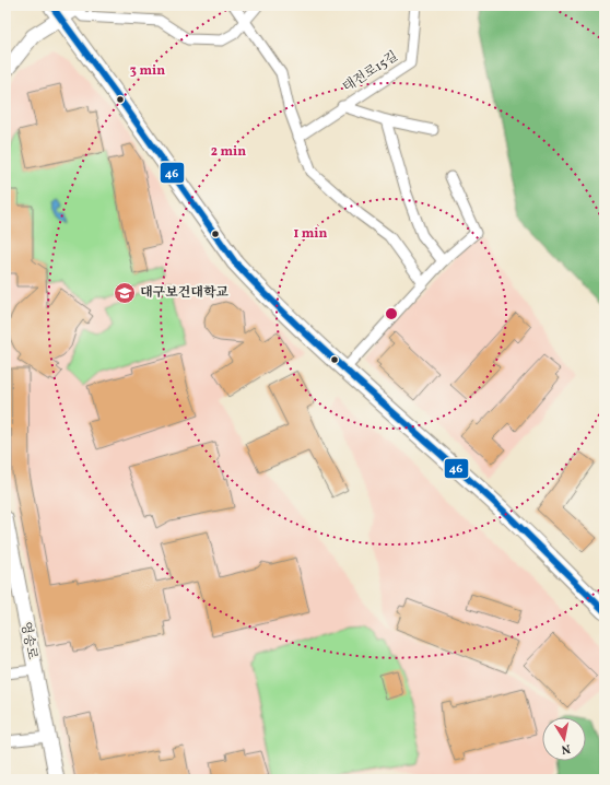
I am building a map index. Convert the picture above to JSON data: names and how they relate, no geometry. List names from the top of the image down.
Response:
{
  "streets": {
    "main road": ["영송로"],
    "street": ["태전로15길"]
  },
  "places": {
    "school or university": ["대구보건대학교"]
  },
  "lines": ["transit line 46"],
  "north": "bottom",
  "rings": ["3 min", "2 min", "1 min"]
}
